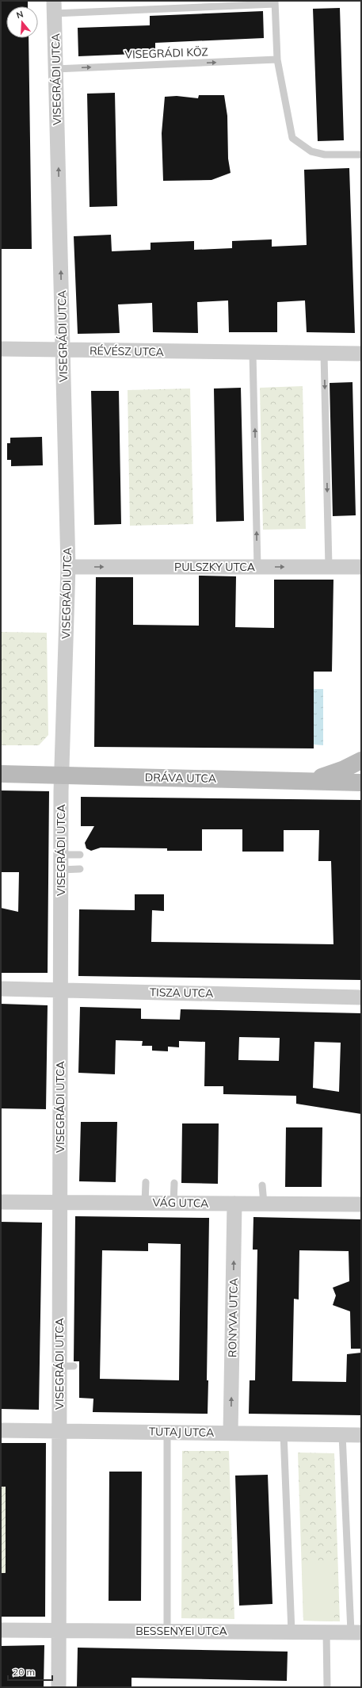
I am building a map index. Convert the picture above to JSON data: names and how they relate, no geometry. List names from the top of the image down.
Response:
{
  "streets": {
    "main road": ["DRÁVA UTCA"],
    "street": [
      "VISEGRÁDI UTCA",
      "RÉVÉSZ UTCA",
      "PULSZKY UTCA",
      "TISZA UTCA",
      "VÁG UTCA",
      "RONYVA UTCA",
      "TUTAJ UTCA",
      "BESSENYEI UTCA"
    ],
    "lane": ["VISEGRÁDI KÖZ"]
  },
  "crossings": [
    ["VISEGRÁDI KÖZ", "VISEGRÁDI UTCA"],
    ["VISEGRÁDI UTCA", "RÉVÉSZ UTCA"],
    ["VISEGRÁDI UTCA", "PULSZKY UTCA"],
    ["VISEGRÁDI UTCA", "DRÁVA UTCA"],
    ["VISEGRÁDI UTCA", "TISZA UTCA"],
    ["VISEGRÁDI UTCA", "VÁG UTCA"],
    ["VISEGRÁDI UTCA", "TUTAJ UTCA"],
    ["VISEGRÁDI UTCA", "BESSENYEI UTCA"],
    ["VÁG UTCA", "RONYVA UTCA"],
    ["RONYVA UTCA", "TUTAJ UTCA"]
  ],
  "one_way": ["VISEGRÁDI KÖZ", "PULSZKY UTCA", "RONYVA UTCA"],
  "scale_bar": "20 m",
  "north": "top"
}
